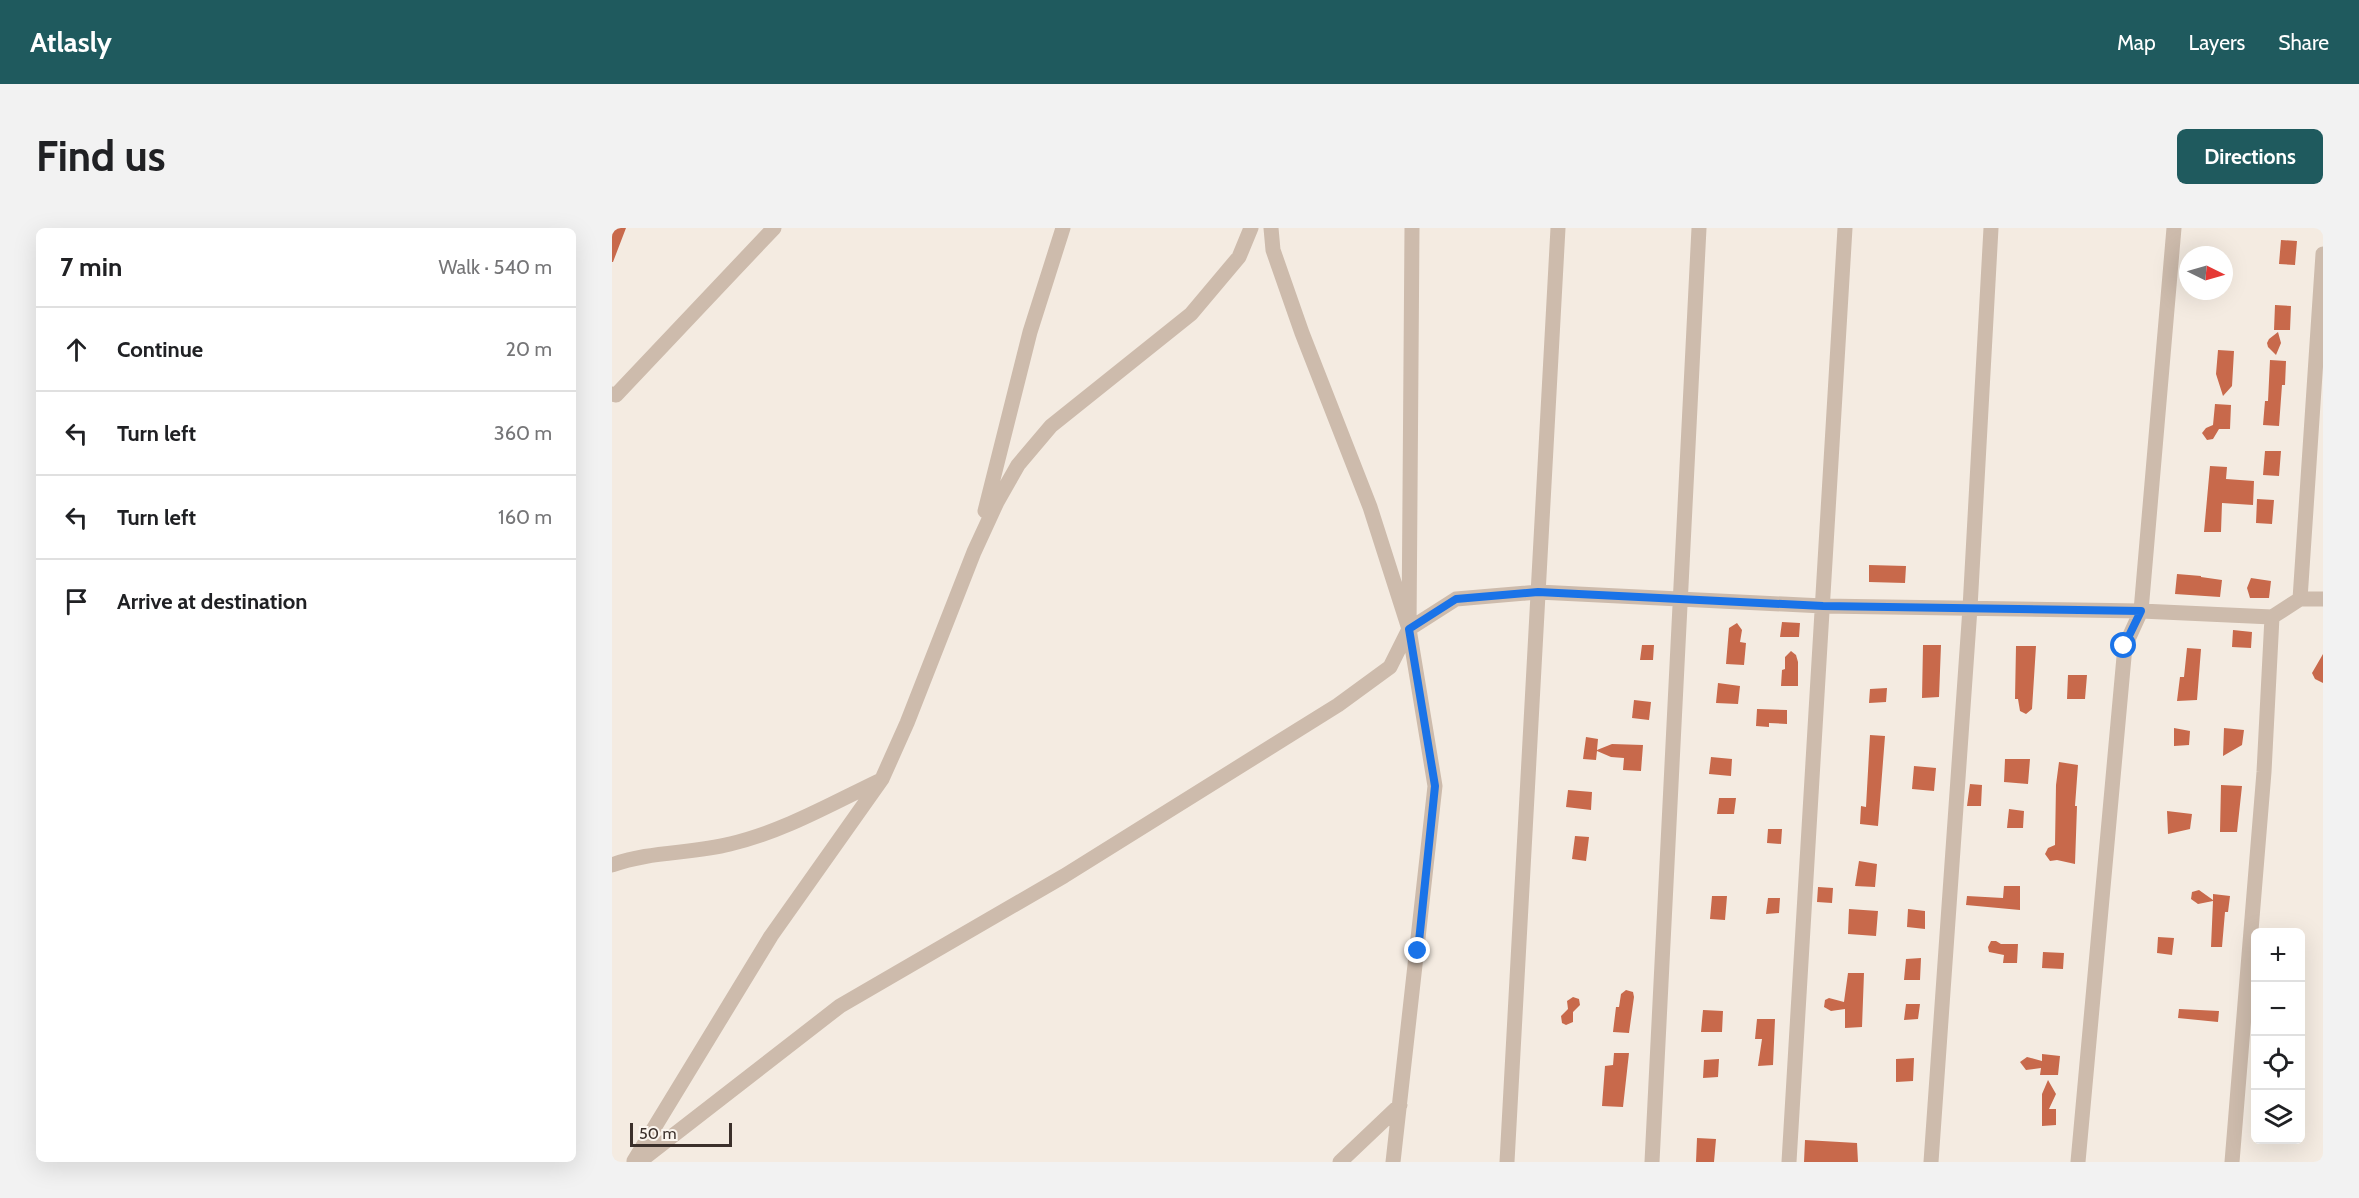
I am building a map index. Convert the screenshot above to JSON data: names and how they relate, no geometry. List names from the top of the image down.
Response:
{
  "scale_bar": "50 m",
  "north": "right",
  "page": {
    "header": "Atlasly",
    "nav": ["Map", "Layers", "Share"],
    "buttons": "Directions",
    "title": "Find us",
    "heading": ["7 min", "Walk · 540 m"],
    "list": [
      ["Continue", "20 m"],
      ["Turn left", "360 m"],
      ["Turn left", "160 m"],
      "Arrive at destination"
    ],
    "map_buttons": ["+", "−"],
    "scale": "50 m"
  }
}
